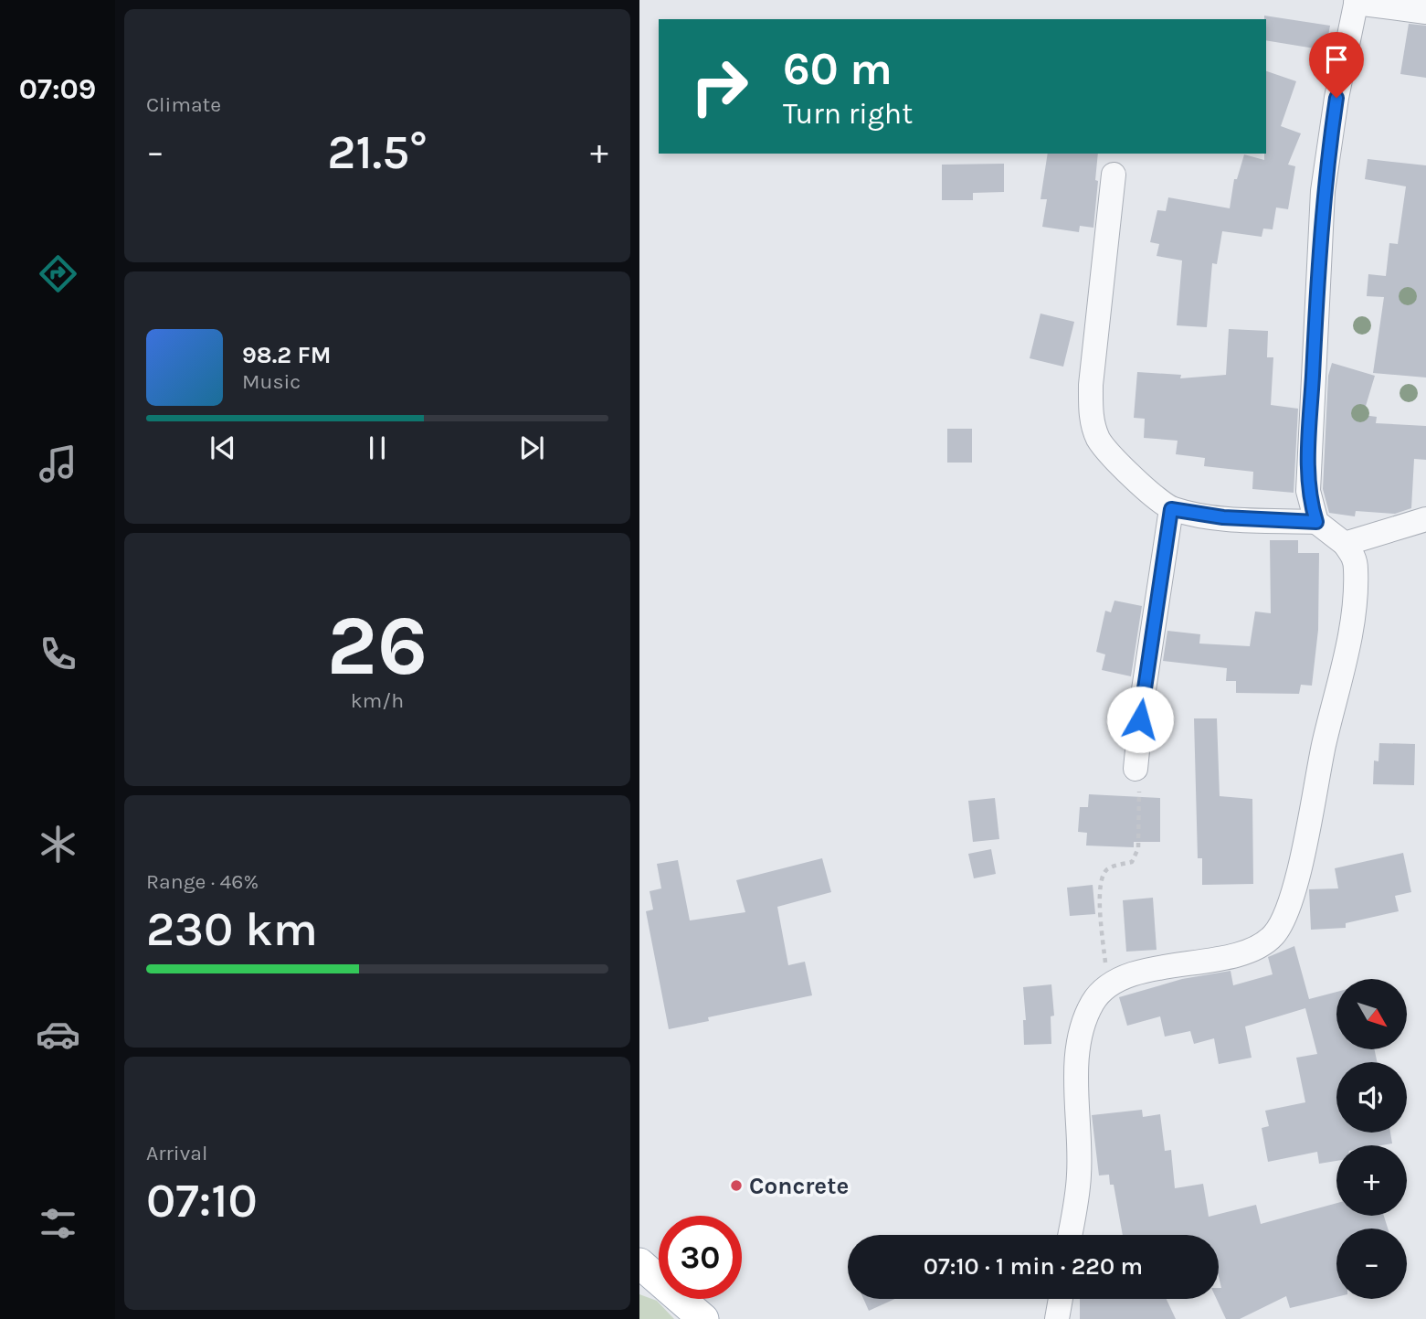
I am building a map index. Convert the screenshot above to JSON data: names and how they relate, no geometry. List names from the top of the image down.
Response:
{
  "places": ["Concrete"],
  "north": "bottom right",
  "page": {
    "tabs": "07:09",
    "tile": [
      "Climate",
      ["26", "km/h"],
      ["Range · 46%", "230 km"],
      ["Arrival", "07:10"]
    ],
    "turn": ["60 m", "Turn right"],
    "heat": ["−", "21.5°", "+"],
    "song": ["98.2 FM", "Music"],
    "map_buttons": ["+", "−"],
    "limit": "30",
    "trip": "07:10 · 1 min · 220 m"
  }
}
